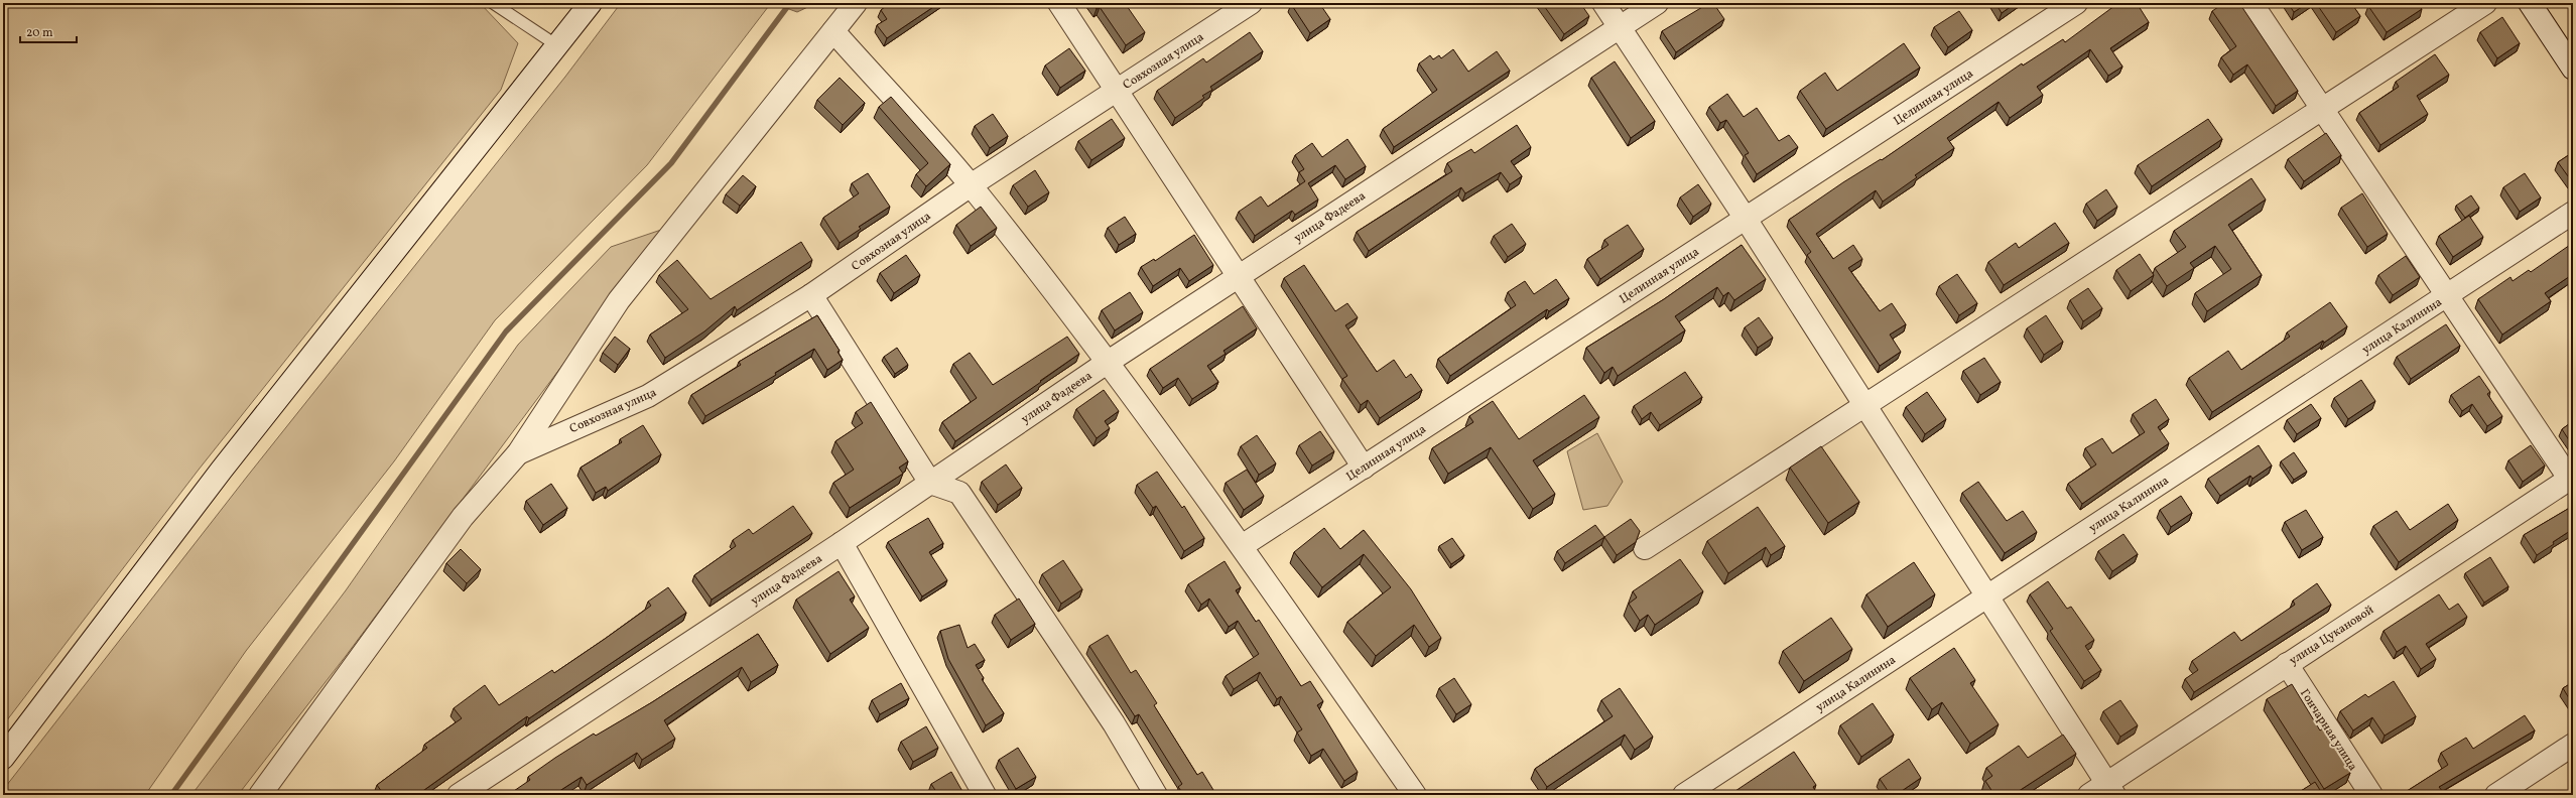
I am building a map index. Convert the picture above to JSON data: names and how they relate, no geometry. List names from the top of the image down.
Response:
{
  "streets": {
    "street": [
      "Совхозная улица",
      "Целинная улица",
      "улица Фадеева",
      "улица Калинина",
      "улица Цукановой",
      "Гончарная улица"
    ]
  },
  "crossings": [
    ["улица Цукановой", "Гончарная улица"]
  ],
  "scale_bar": "20 m"
}
